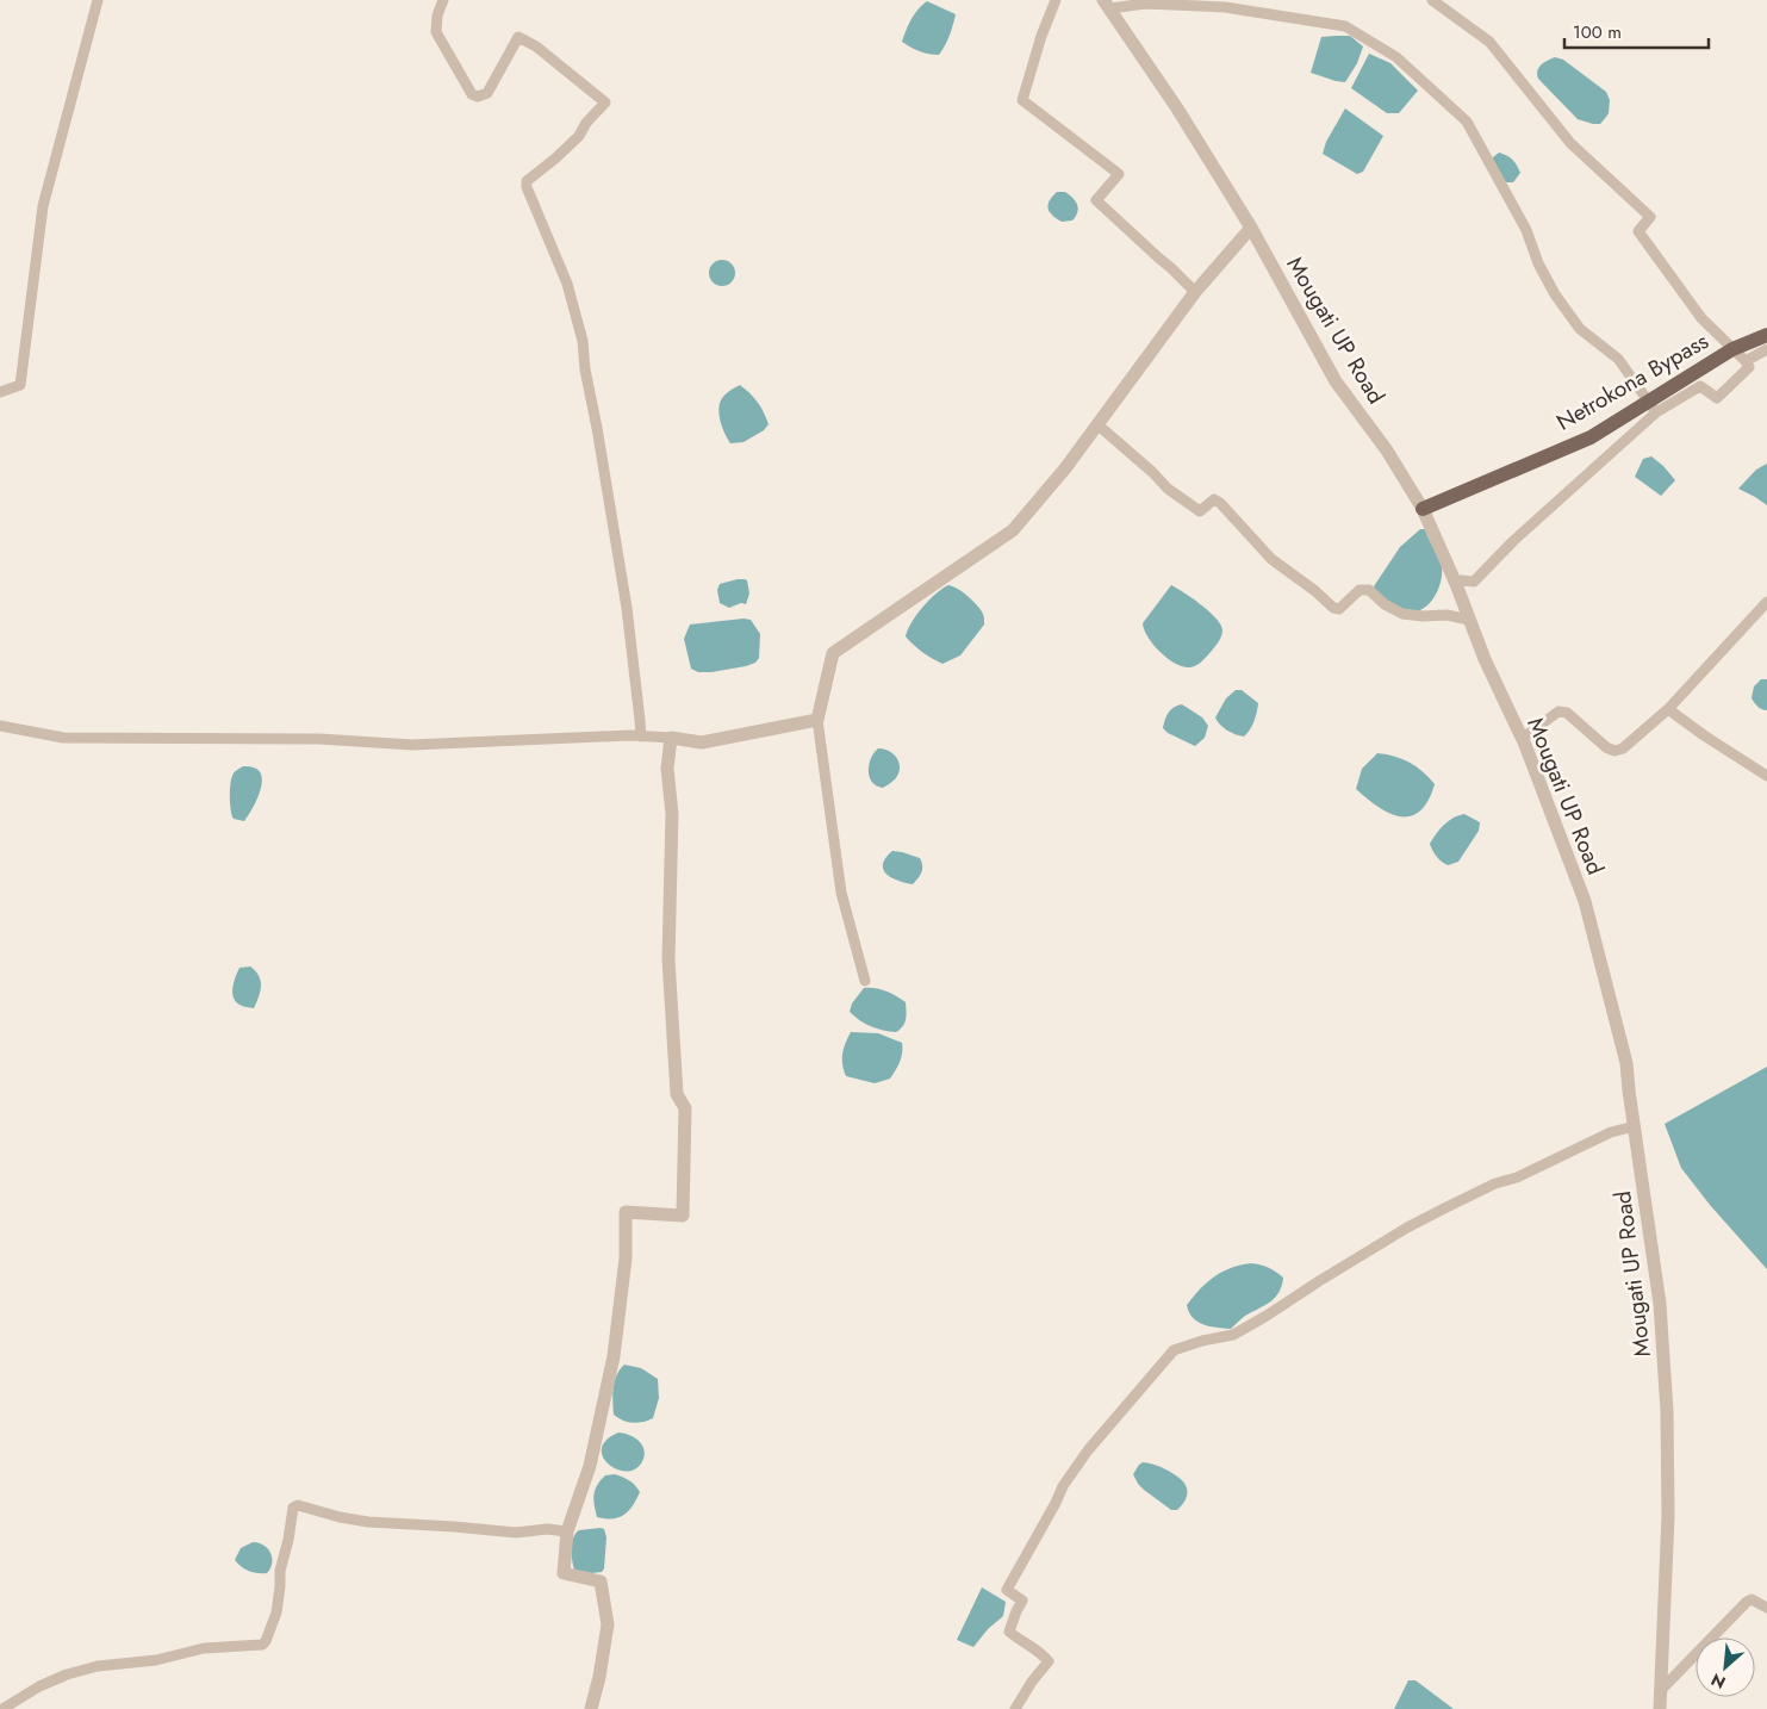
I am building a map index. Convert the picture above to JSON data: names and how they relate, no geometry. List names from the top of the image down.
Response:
{
  "streets": {
    "main road": ["Netrokona Bypass"],
    "street": ["Mougati UP Road"]
  },
  "crossings": [
    ["Mougati UP Road", "Netrokona Bypass"]
  ],
  "scale_bar": "100 m",
  "north": "bottom left"
}
